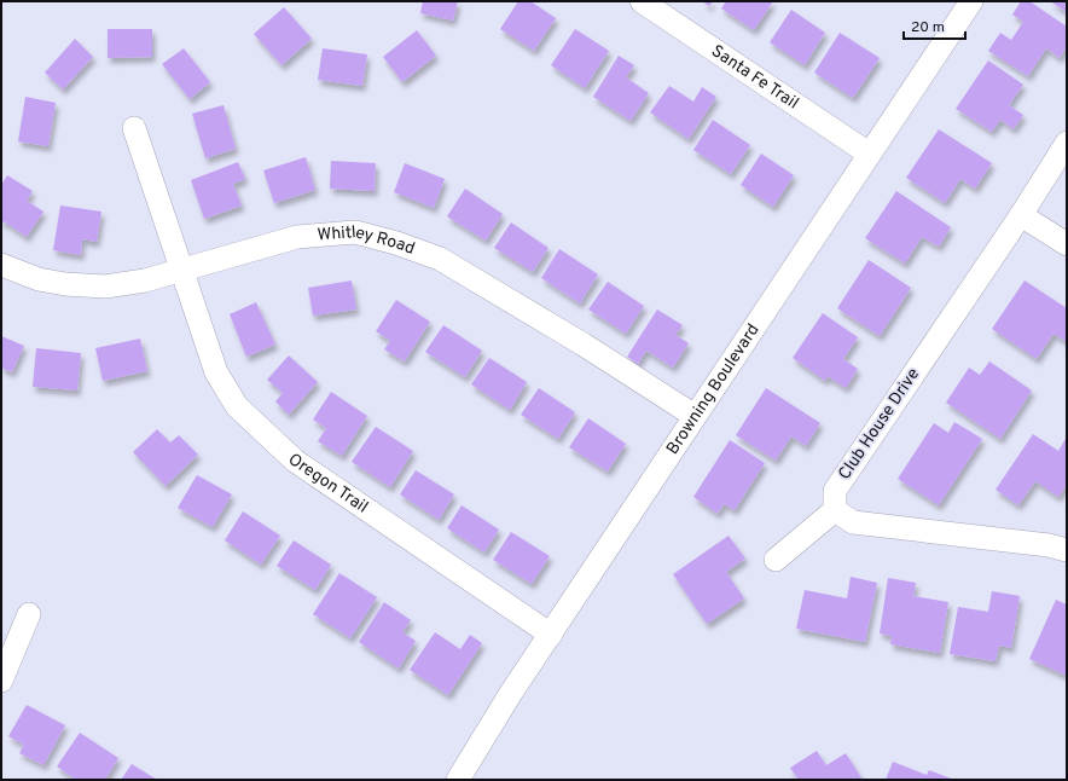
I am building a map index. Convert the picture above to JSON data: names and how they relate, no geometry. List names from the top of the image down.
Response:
{
  "streets": {
    "street": [
      "Santa Fe Trail",
      "Whitley Road",
      "Browning Boulevard",
      "Club House Drive",
      "Oregon Trail"
    ]
  },
  "crossings": [
    ["Santa Fe Trail", "Browning Boulevard"],
    ["Whitley Road", "Browning Boulevard"],
    ["Whitley Road", "Oregon Trail"],
    ["Browning Boulevard", "Oregon Trail"]
  ],
  "scale_bar": "20 m"
}
